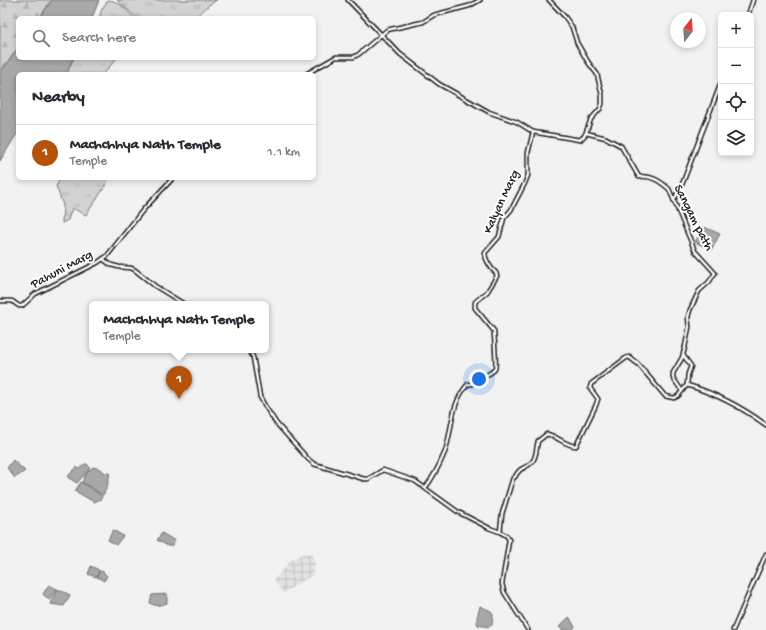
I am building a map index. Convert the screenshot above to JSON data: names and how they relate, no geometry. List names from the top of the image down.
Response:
{
  "streets": {
    "street": ["Kalyan Marg", "Sangam path", "Pahuni Marg"]
  },
  "north": "top",
  "page": {
    "map_buttons": ["+", "−"],
    "search": "Search here",
    "heading": "Nearby",
    "list": [
      {
        "mark": "1",
        "name": "Machchhya Nath Temple",
        "note": "Temple",
        "value": "1.1 km"
      }
    ],
    "popup": ["Machchhya Nath Temple", "Temple"],
    "pins": "1"
  }
}
